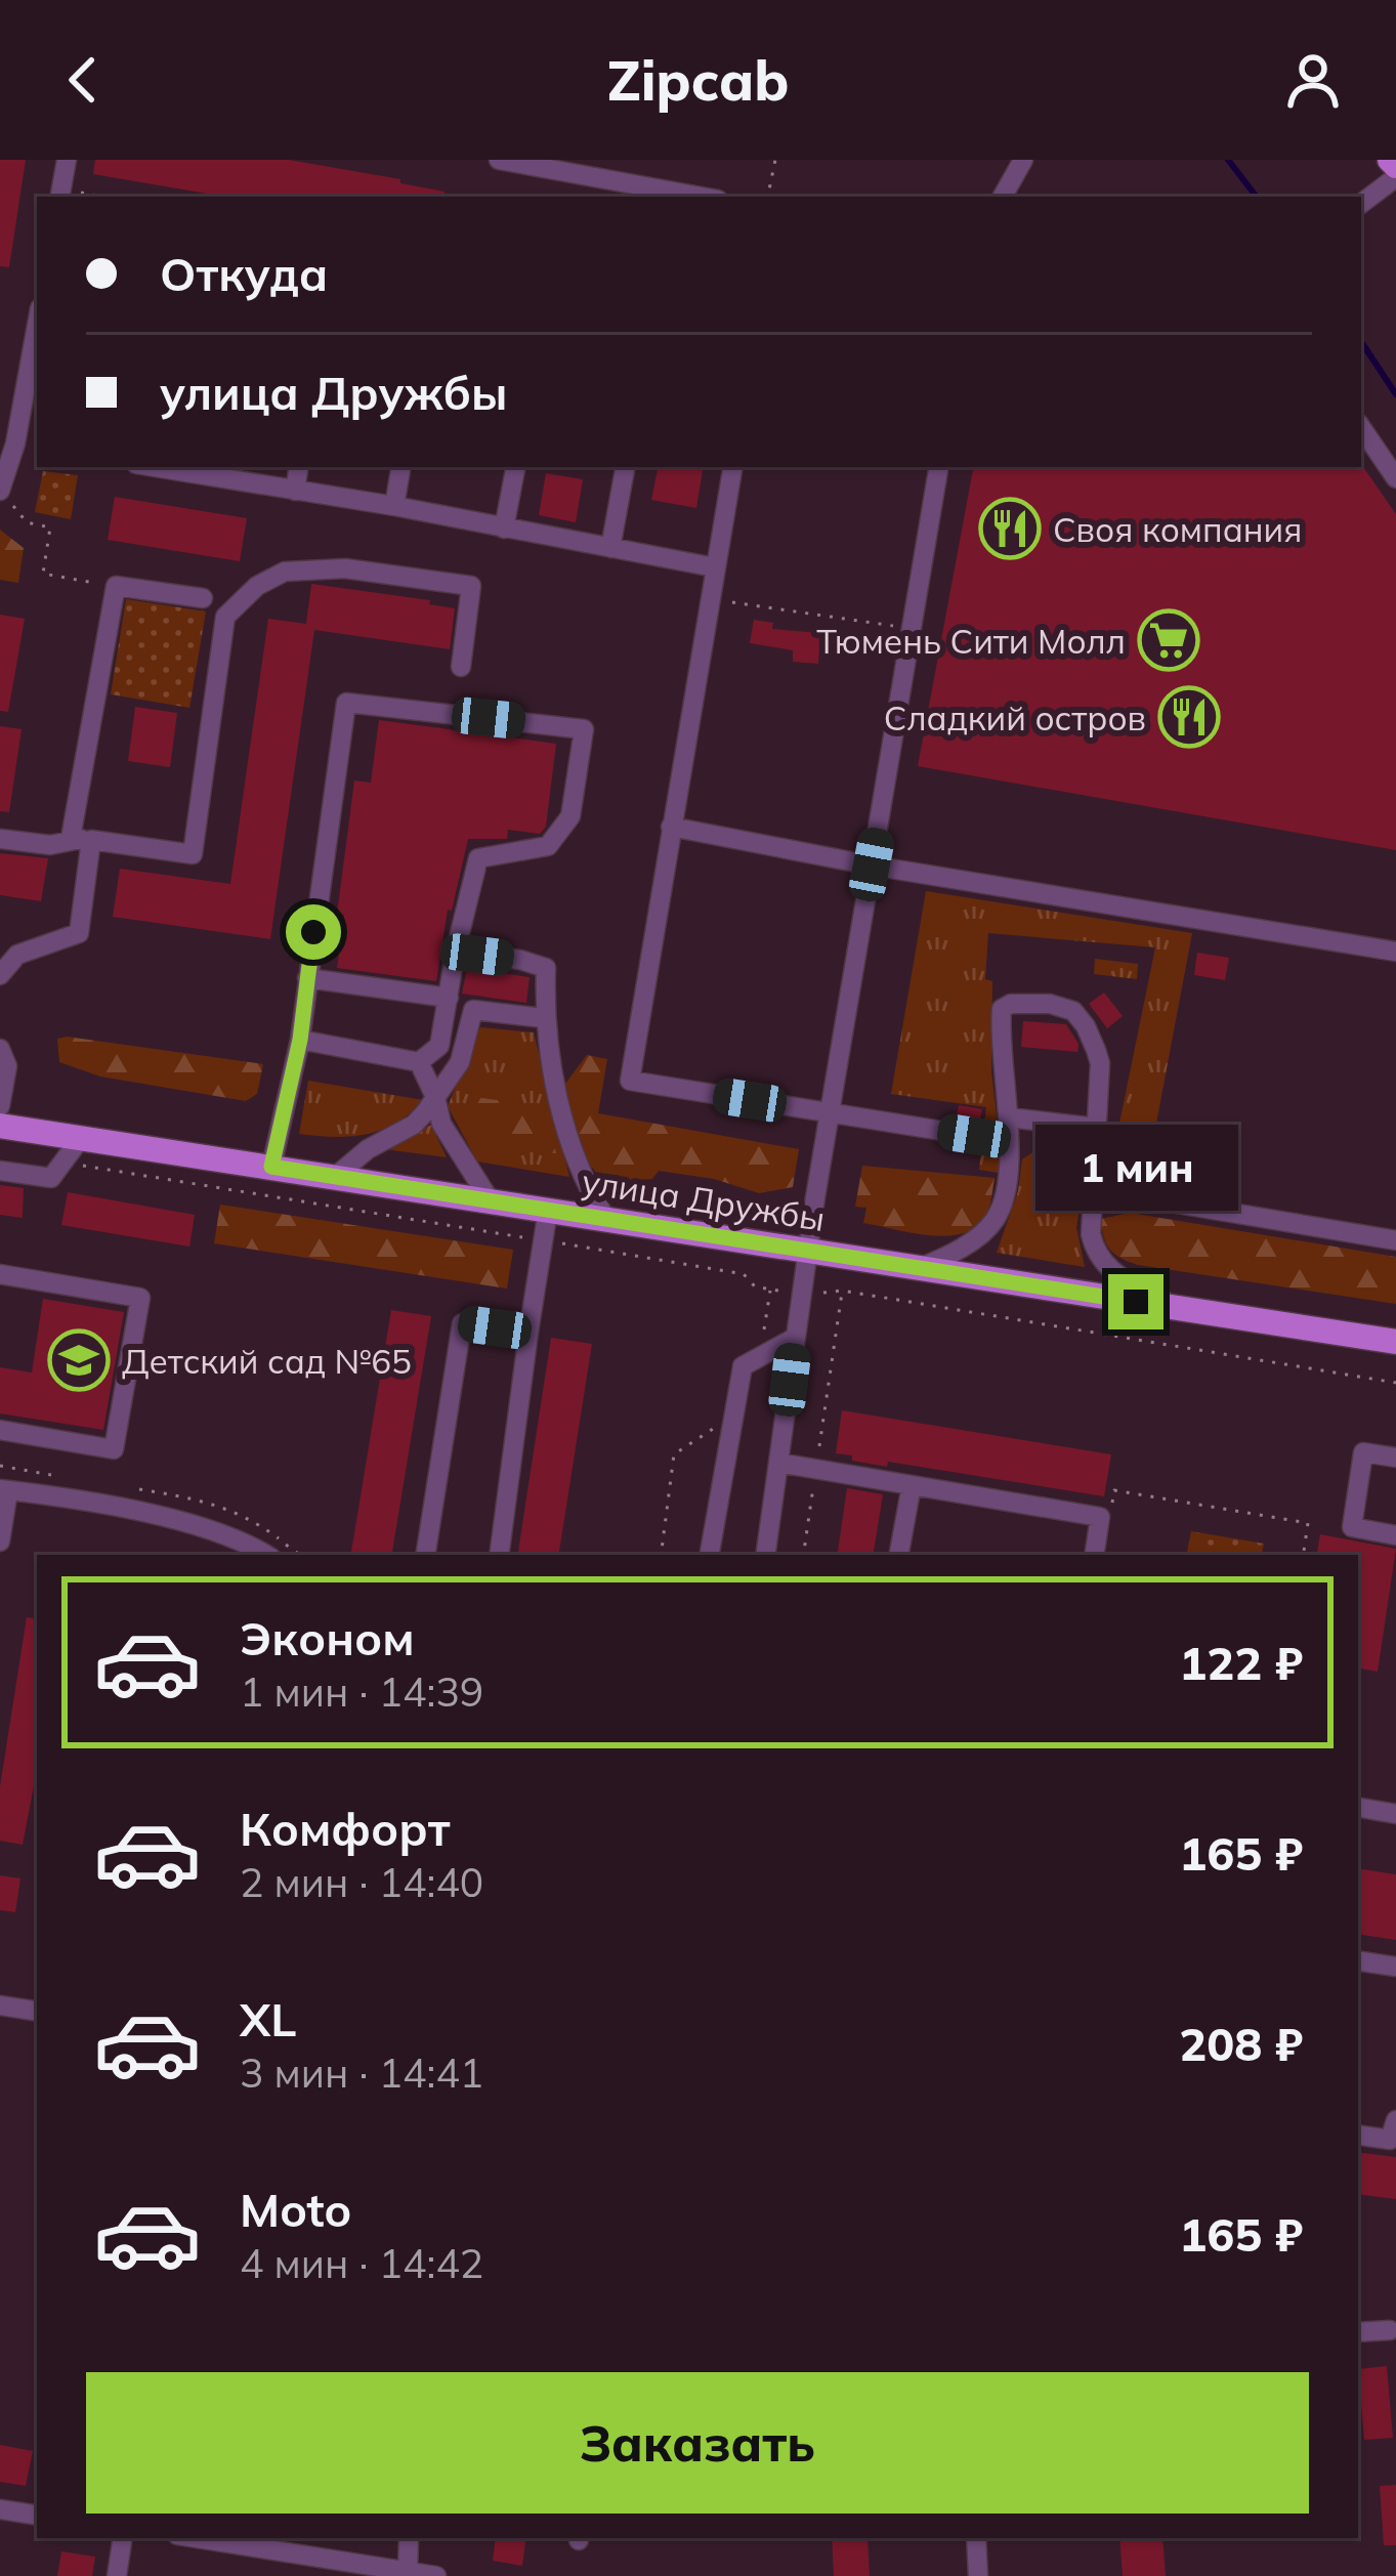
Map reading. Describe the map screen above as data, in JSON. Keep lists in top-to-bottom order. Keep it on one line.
{"streets":{"main road":["улица Дружбы"]},"places":{"restaurant":["Своя компания","Сладкий остров"],"supermarket":["Тюмень Сити Молл"],"school or university":["Детский сад №65"]},"page":{"header":"Zipcab","banner":["Откуда","улица Дружбы"],"bubble":"1 мин","list":[{"name":"Эконом","note":"1 мин · 14:39","value":"122 ₽"},{"name":"Комфорт","note":"2 мин · 14:40","value":"165 ₽"},{"name":"XL","note":"3 мин · 14:41","value":"208 ₽"},{"name":"Moto","note":"4 мин · 14:42","value":"165 ₽"}],"buttons":"Заказать"}}
